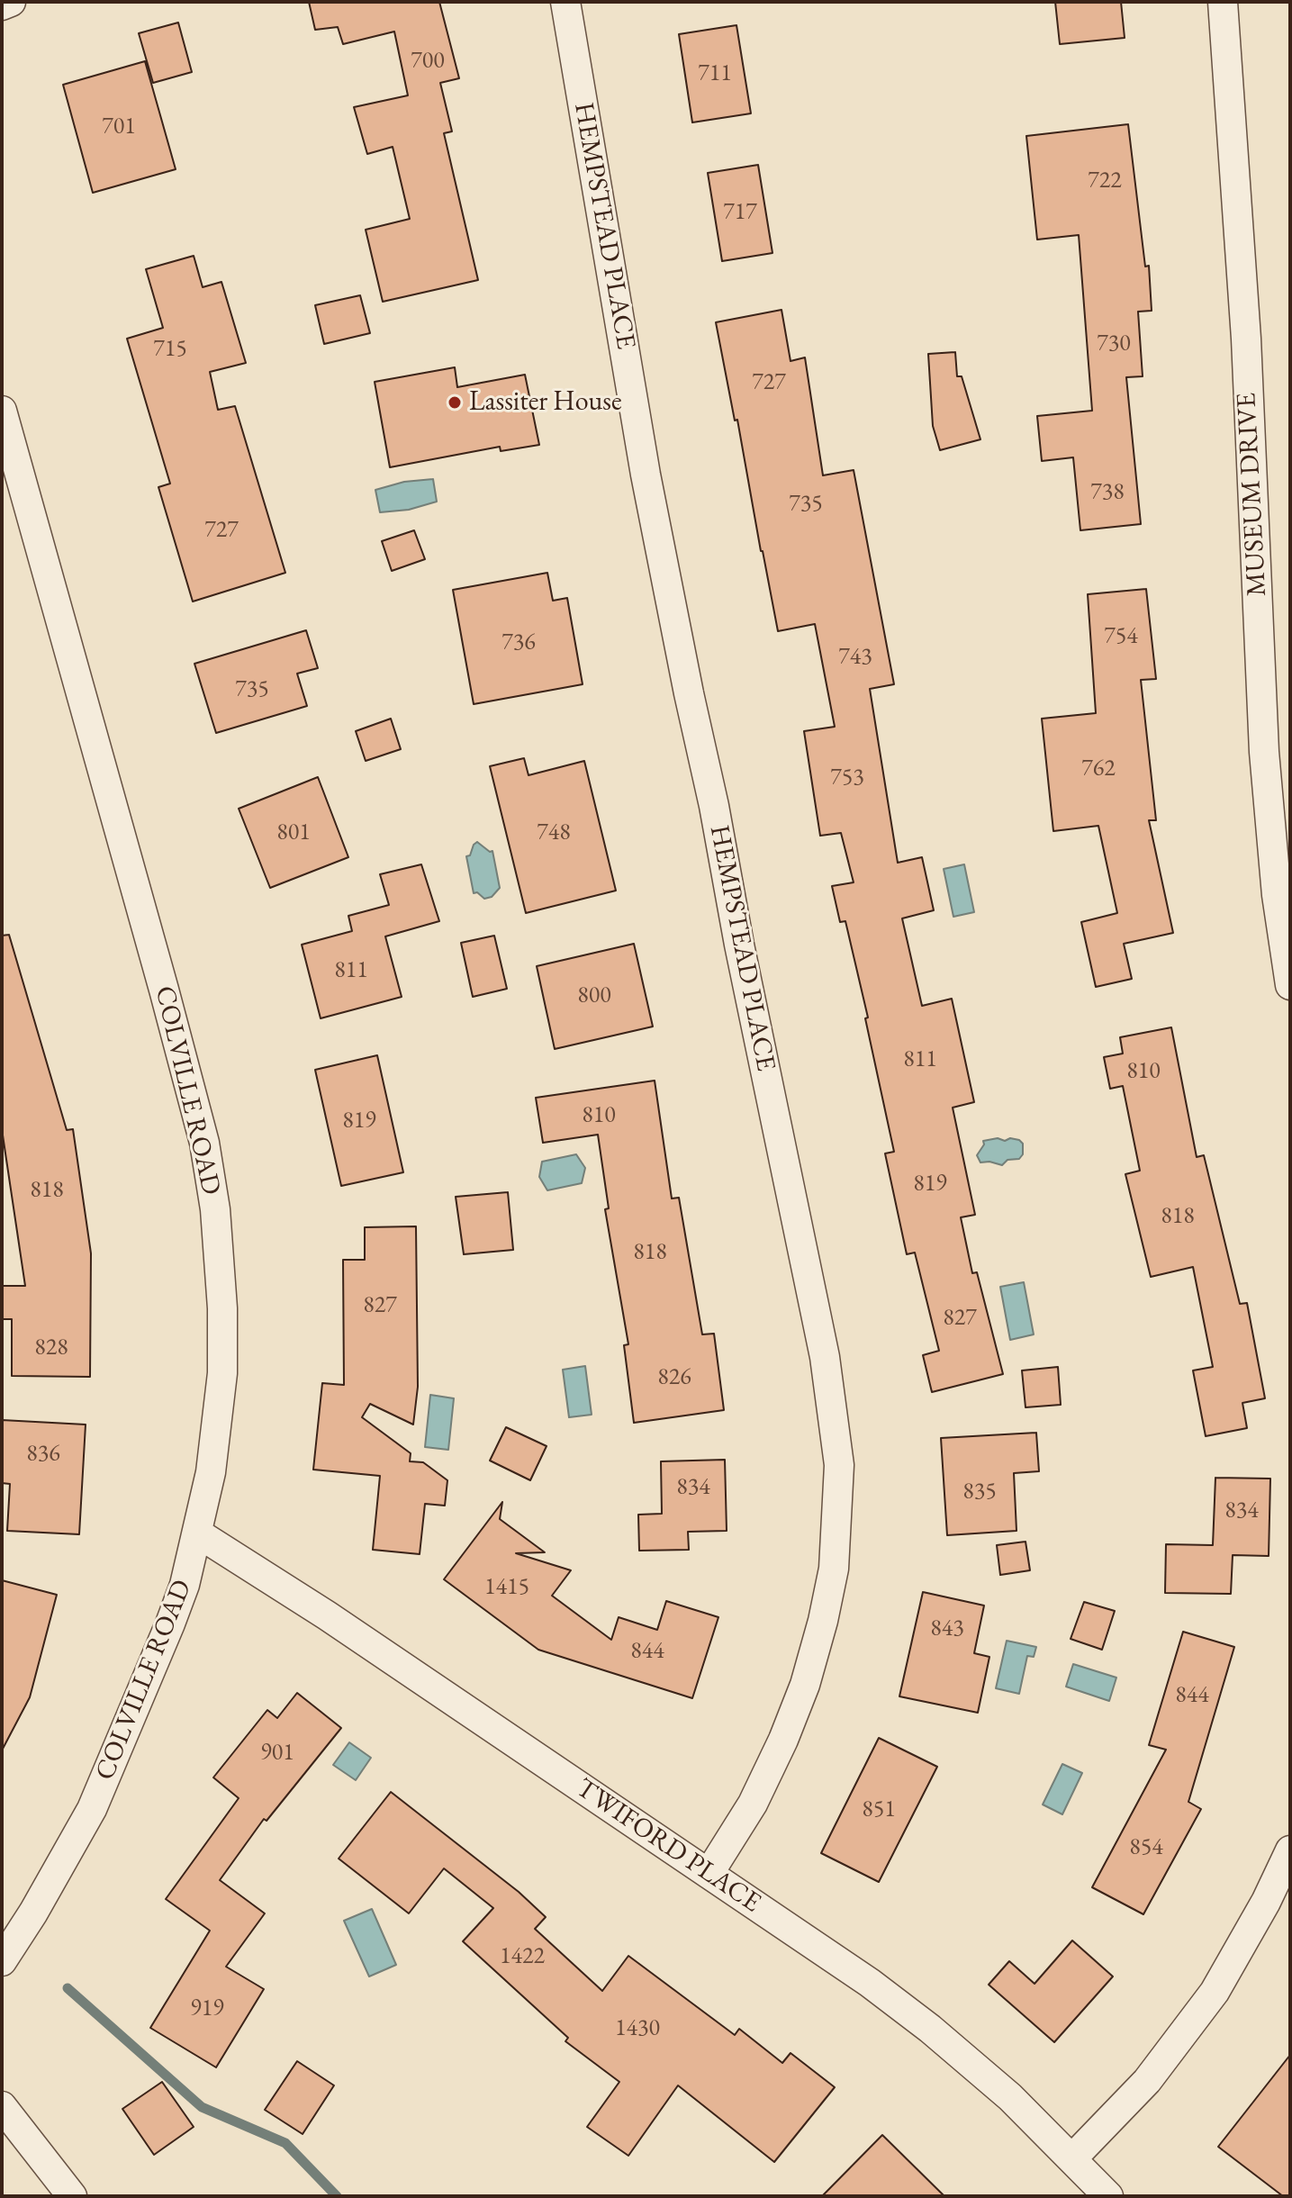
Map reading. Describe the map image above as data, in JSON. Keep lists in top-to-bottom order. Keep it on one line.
{"streets":{"street":["HEMPSTEAD PLACE","MUSEUM DRIVE","COLVILLE ROAD","TWIFORD PLACE"]},"crossings":[["HEMPSTEAD PLACE","TWIFORD PLACE"],["COLVILLE ROAD","TWIFORD PLACE"]],"places":["Lassiter House"],"house_numbers":["700","711","701","722","717","730","715","727","738","735","727","754","736","743","735","762","753","801","748","811","800","811","810","810","819","819","818","818","818","827","827","828","826","836","834","835","834","1415","843","844","844","901","851","854","1422","919","1430"]}
